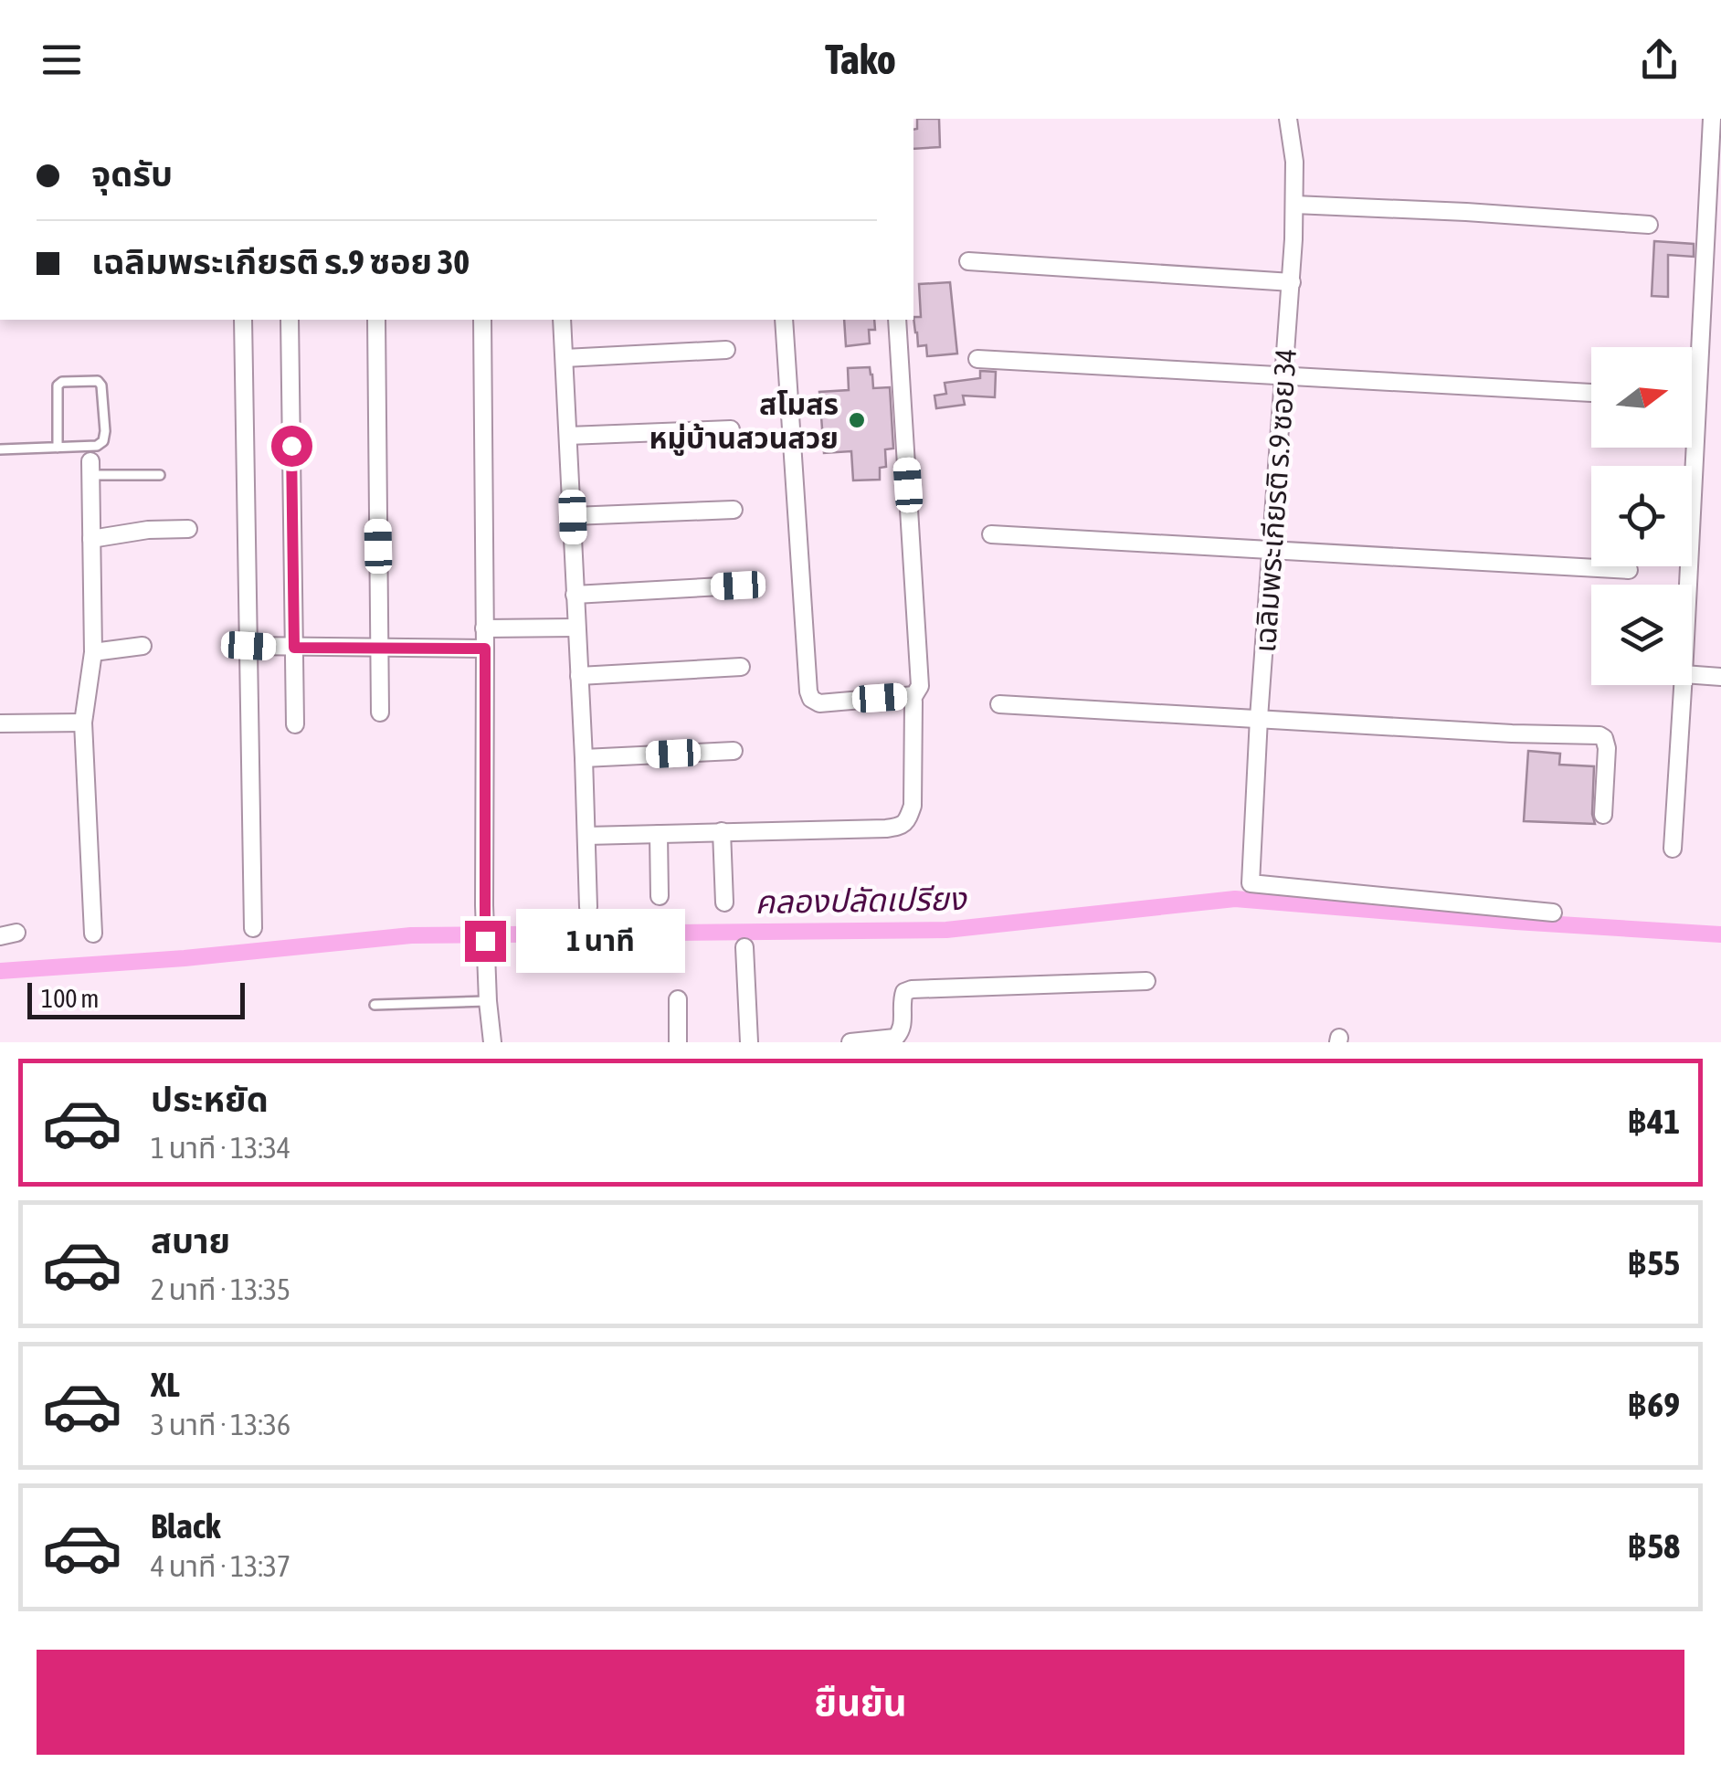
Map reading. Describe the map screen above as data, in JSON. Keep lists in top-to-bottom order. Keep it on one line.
{"streets":{"street":["เฉลิมพระเกียรติ ร.9 ซอย 34"]},"water":["คลองปลัดเปรียง"],"places":["สโมสร หมู่บ้านสวนสวย"],"scale_bar":"100 m","north":"right","page":{"header":"Tako","banner":["จุดรับ","เฉลิมพระเกียรติ ร.9 ซอย 30"],"bubble":"1 นาที","scale":"100 m","list":[{"name":"ประหยัด","note":"1 นาที · 13:34","value":"฿41"},{"name":"สบาย","note":"2 นาที · 13:35","value":"฿55"},{"name":"XL","note":"3 นาที · 13:36","value":"฿69"},{"name":"Black","note":"4 นาที · 13:37","value":"฿58"}],"buttons":"ยืนยัน"}}
